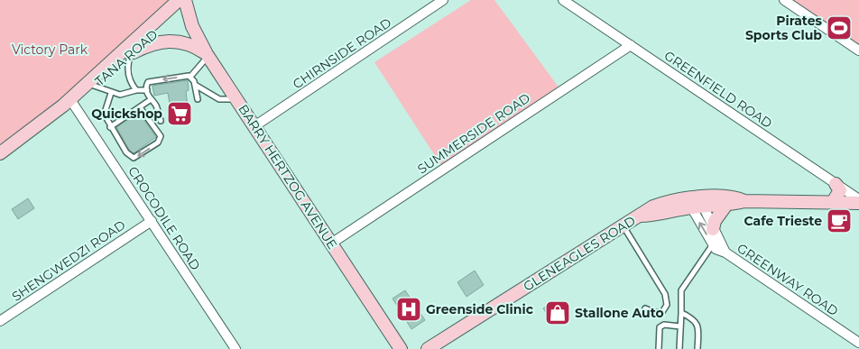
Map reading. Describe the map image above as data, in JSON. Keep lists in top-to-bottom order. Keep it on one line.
{"streets":{"main road":["TANA ROAD","BARRY HERTZOG AVENUE","GLENEAGLES ROAD"],"street":["CHIRNSIDE ROAD","GREENFIELD ROAD","SUMMERSIDE ROAD","CROCODILE ROAD","SHENGWEDZI ROAD","GREENWAY ROAD"]},"crossings":[["CHIRNSIDE ROAD","BARRY HERTZOG AVENUE"],["TANA ROAD","BARRY HERTZOG AVENUE"],["TANA ROAD","CROCODILE ROAD"],["GREENFIELD ROAD","SUMMERSIDE ROAD"],["SUMMERSIDE ROAD","BARRY HERTZOG AVENUE"],["CROCODILE ROAD","SHENGWEDZI ROAD"],["GLENEAGLES ROAD","GREENWAY ROAD"]],"parks":["Victory Park"],"places":{"sports":["Pirates Sports Club"],"supermarket":["Quickshop"],"cafe":["Cafe Trieste"],"hospital":["Greenside Clinic"],"shop":["Stallone Auto"]}}
